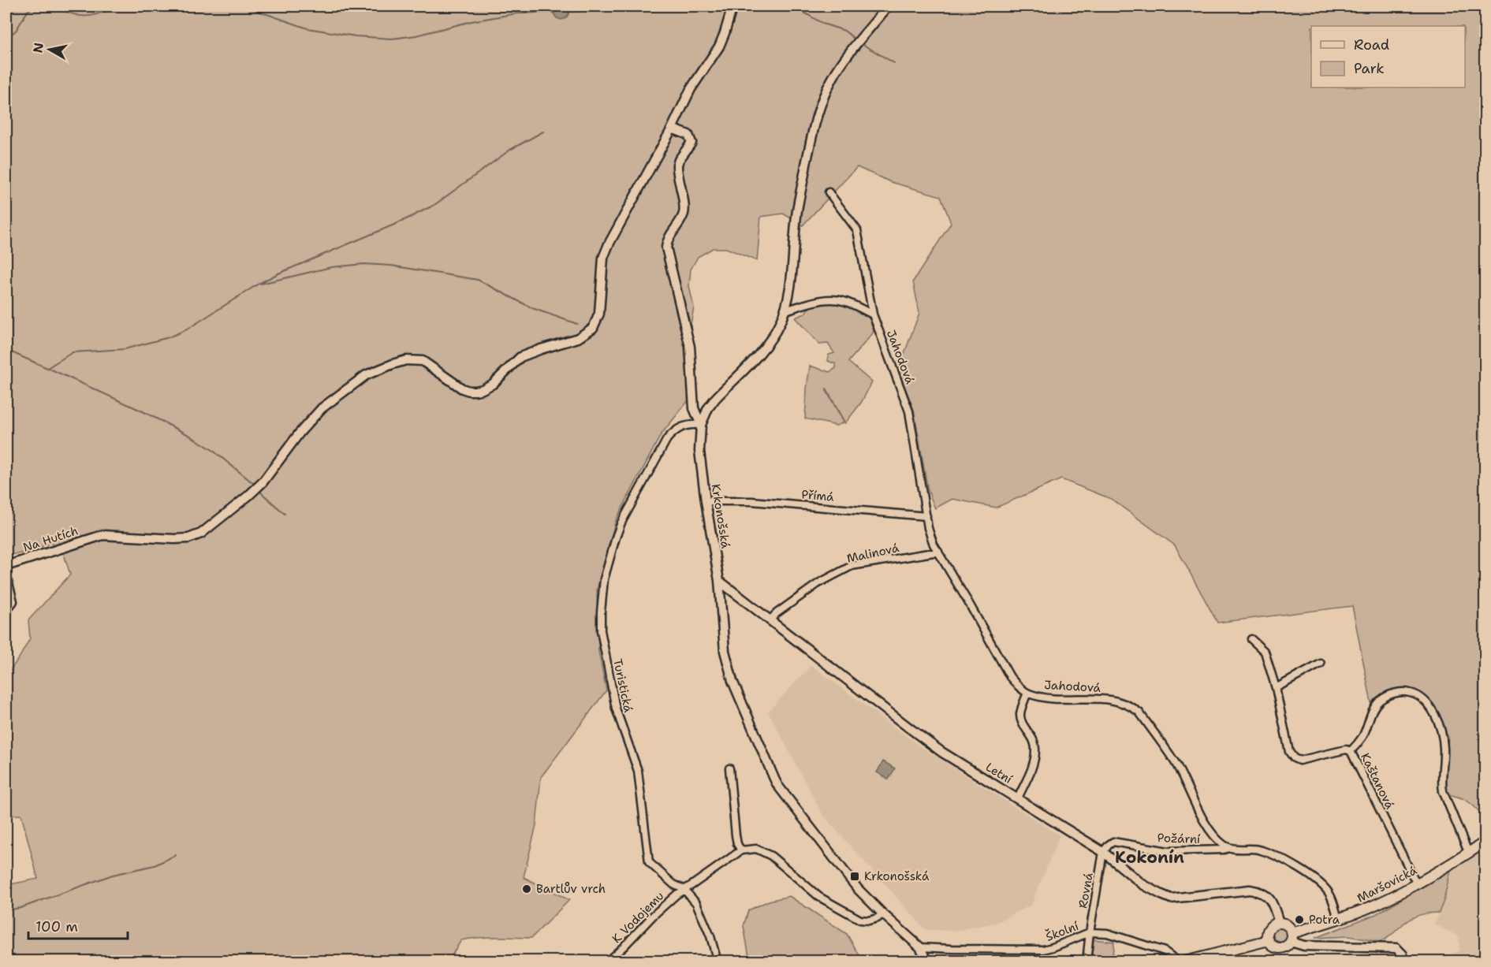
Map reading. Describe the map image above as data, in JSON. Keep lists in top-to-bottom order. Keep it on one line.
{"streets":{"main road":["Maršovická"],"street":["Jahodová","Přímá","Krkonošská","Na Hutích","Malinová","Turistická","Letní","Kaštanová","Požární","Rovná","K Vodojemu","Školní"]},"crossings":[["Jahodová","Přímá"],["Jahodová","Malinová"],["Jahodová","Požární"],["Přímá","Krkonošská"],["Krkonošská","Turistická"],["Krkonošská","Letní"],["Krkonošská","Školní"],["Malinová","Letní"],["Turistická","K Vodojemu"],["Letní","Požární"],["Letní","Maršovická"],["Letní","Rovná"],["Kaštanová","Maršovická"],["Požární","Rovná"],["Rovná","Školní"]],"districts":["Kokonín"],"places":{"transit":["Krkonošská"],"other":["Bartlův vrch","Potra"]},"legend":["Road","Park"],"scale_bar":"100 m","north":"left"}
